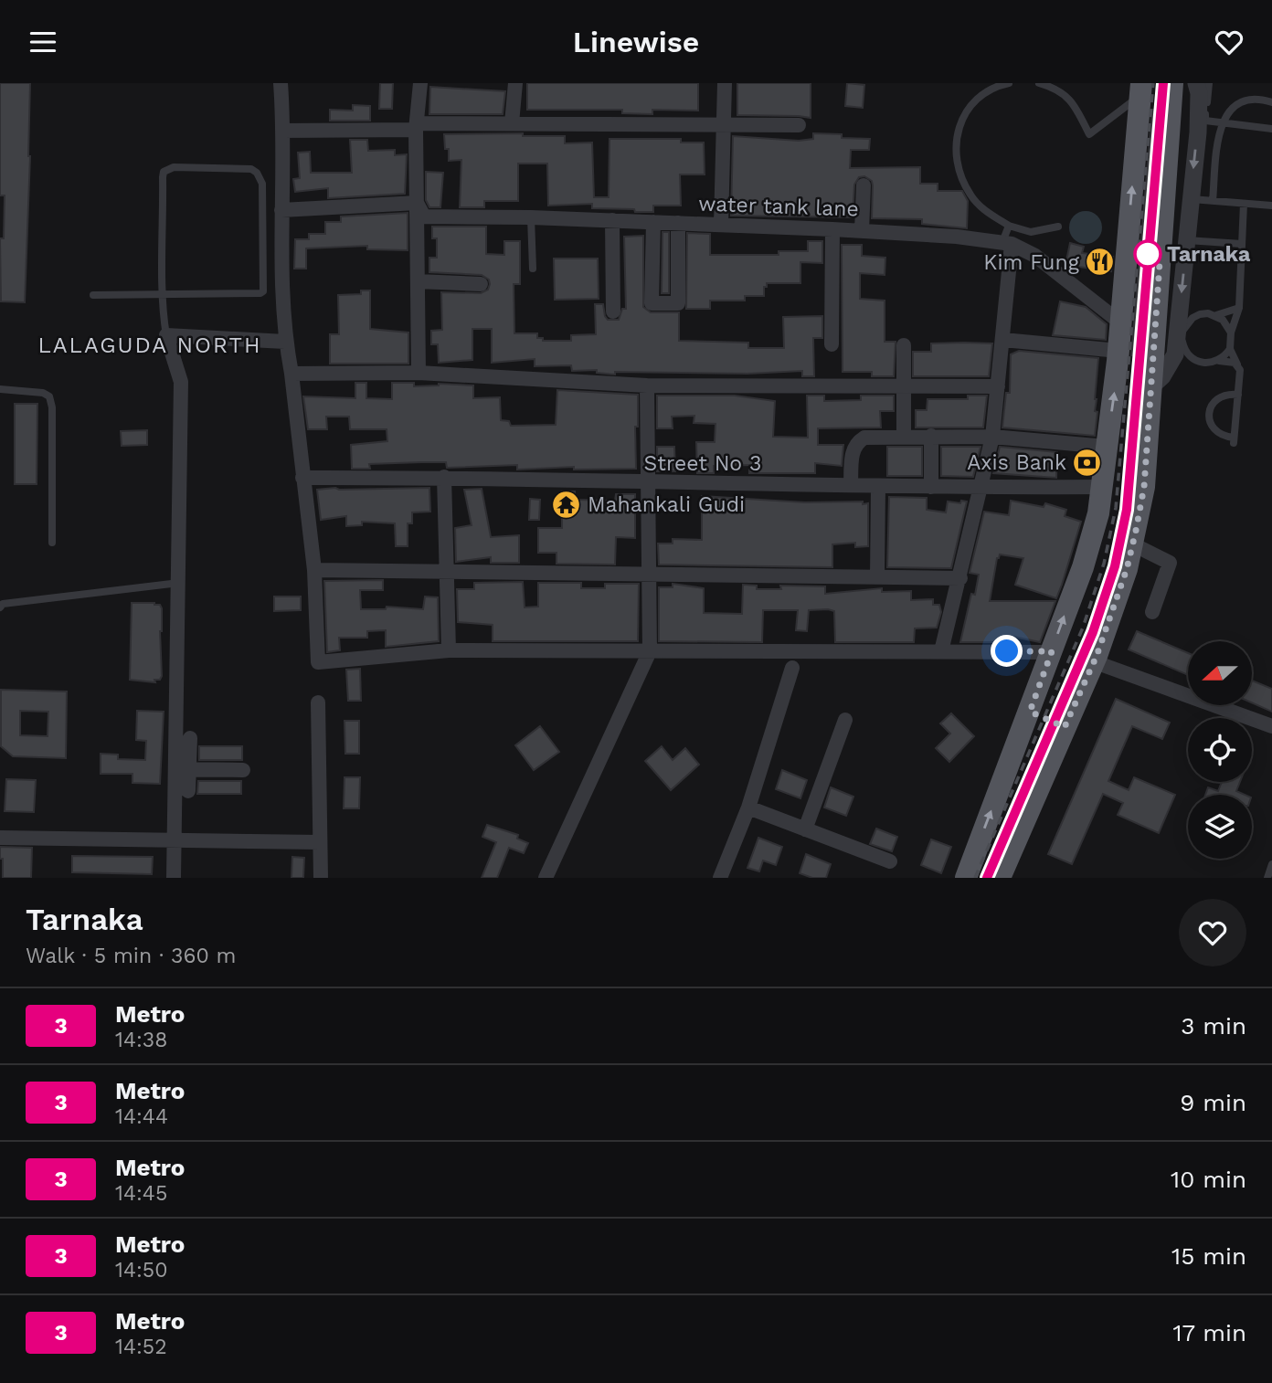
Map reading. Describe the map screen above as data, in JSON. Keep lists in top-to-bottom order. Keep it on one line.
{"streets":{"street":["water tank lane","Street No 3"]},"districts":["LALAGUDA NORTH"],"places":{"other":["Tarnaka"],"restaurant":["Kim Fung"],"bank":["Axis Bank"],"temple":["Mahankali Gudi"]},"lines":["metro line 3"],"north":"left","page":{"header":"Linewise","heading":["Tarnaka","Walk · 5 min · 360 m"],"list":[{"mark":"3","name":"Metro","note":"14:38","value":"3 min"},{"mark":"3","name":"Metro","note":"14:44","value":"9 min"},{"mark":"3","name":"Metro","note":"14:45","value":"10 min"},{"mark":"3","name":"Metro","note":"14:50","value":"15 min"},{"mark":"3","name":"Metro","note":"14:52","value":"17 min"}]}}
